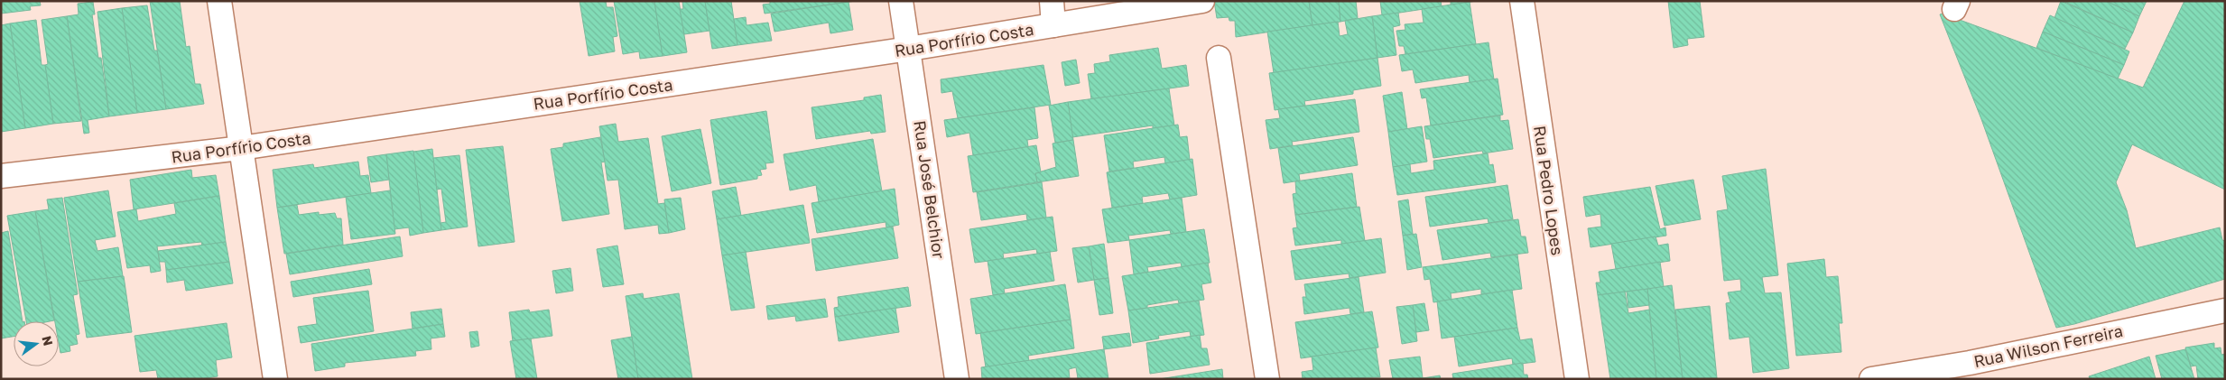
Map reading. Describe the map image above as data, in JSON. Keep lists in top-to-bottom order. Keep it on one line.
{"streets":{"street":["Rua Porfírio Costa","Rua José Belchior","Rua Pedro Lopes","Rua Wilson Ferreira"]},"crossings":[["Rua Porfírio Costa","Rua José Belchior"]],"north":"right"}
